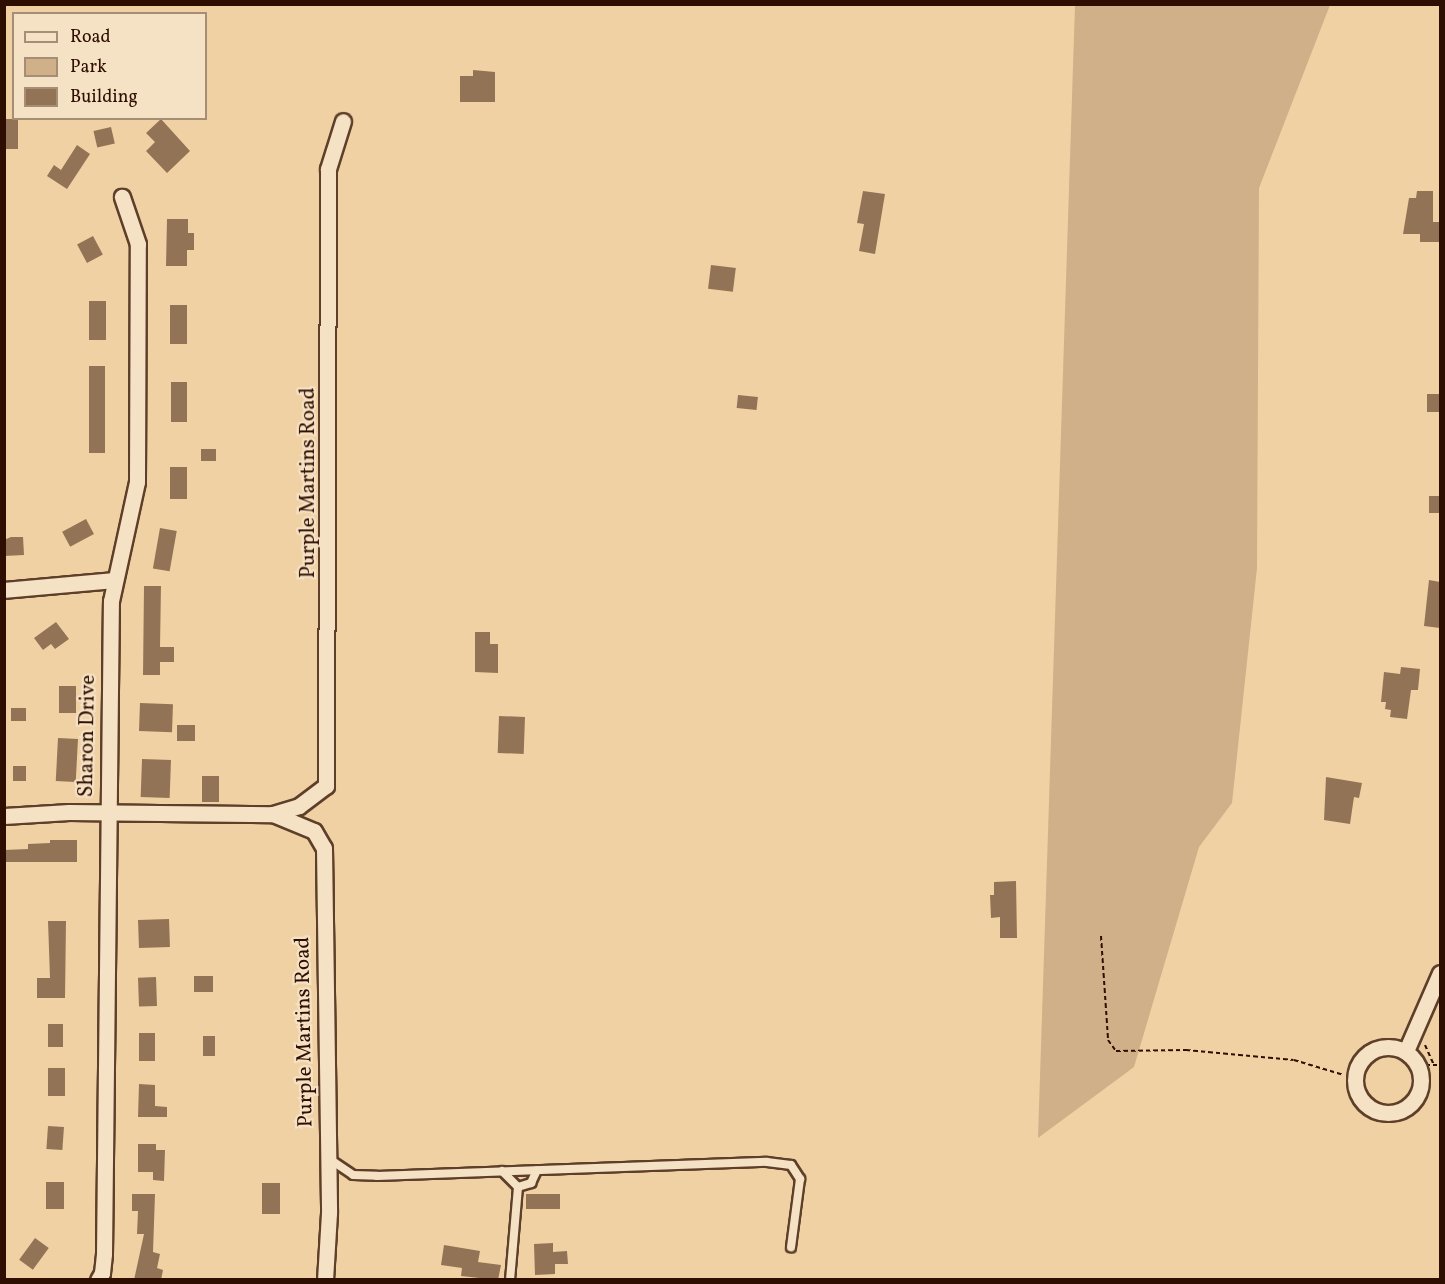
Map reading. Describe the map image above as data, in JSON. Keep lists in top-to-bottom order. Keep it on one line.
{"streets":{"street":["Purple Martins Road","Sharon Drive"]},"crossings":[["Purple Martins Road","Sharon Drive"]],"legend":["Road","Park","Building"]}
